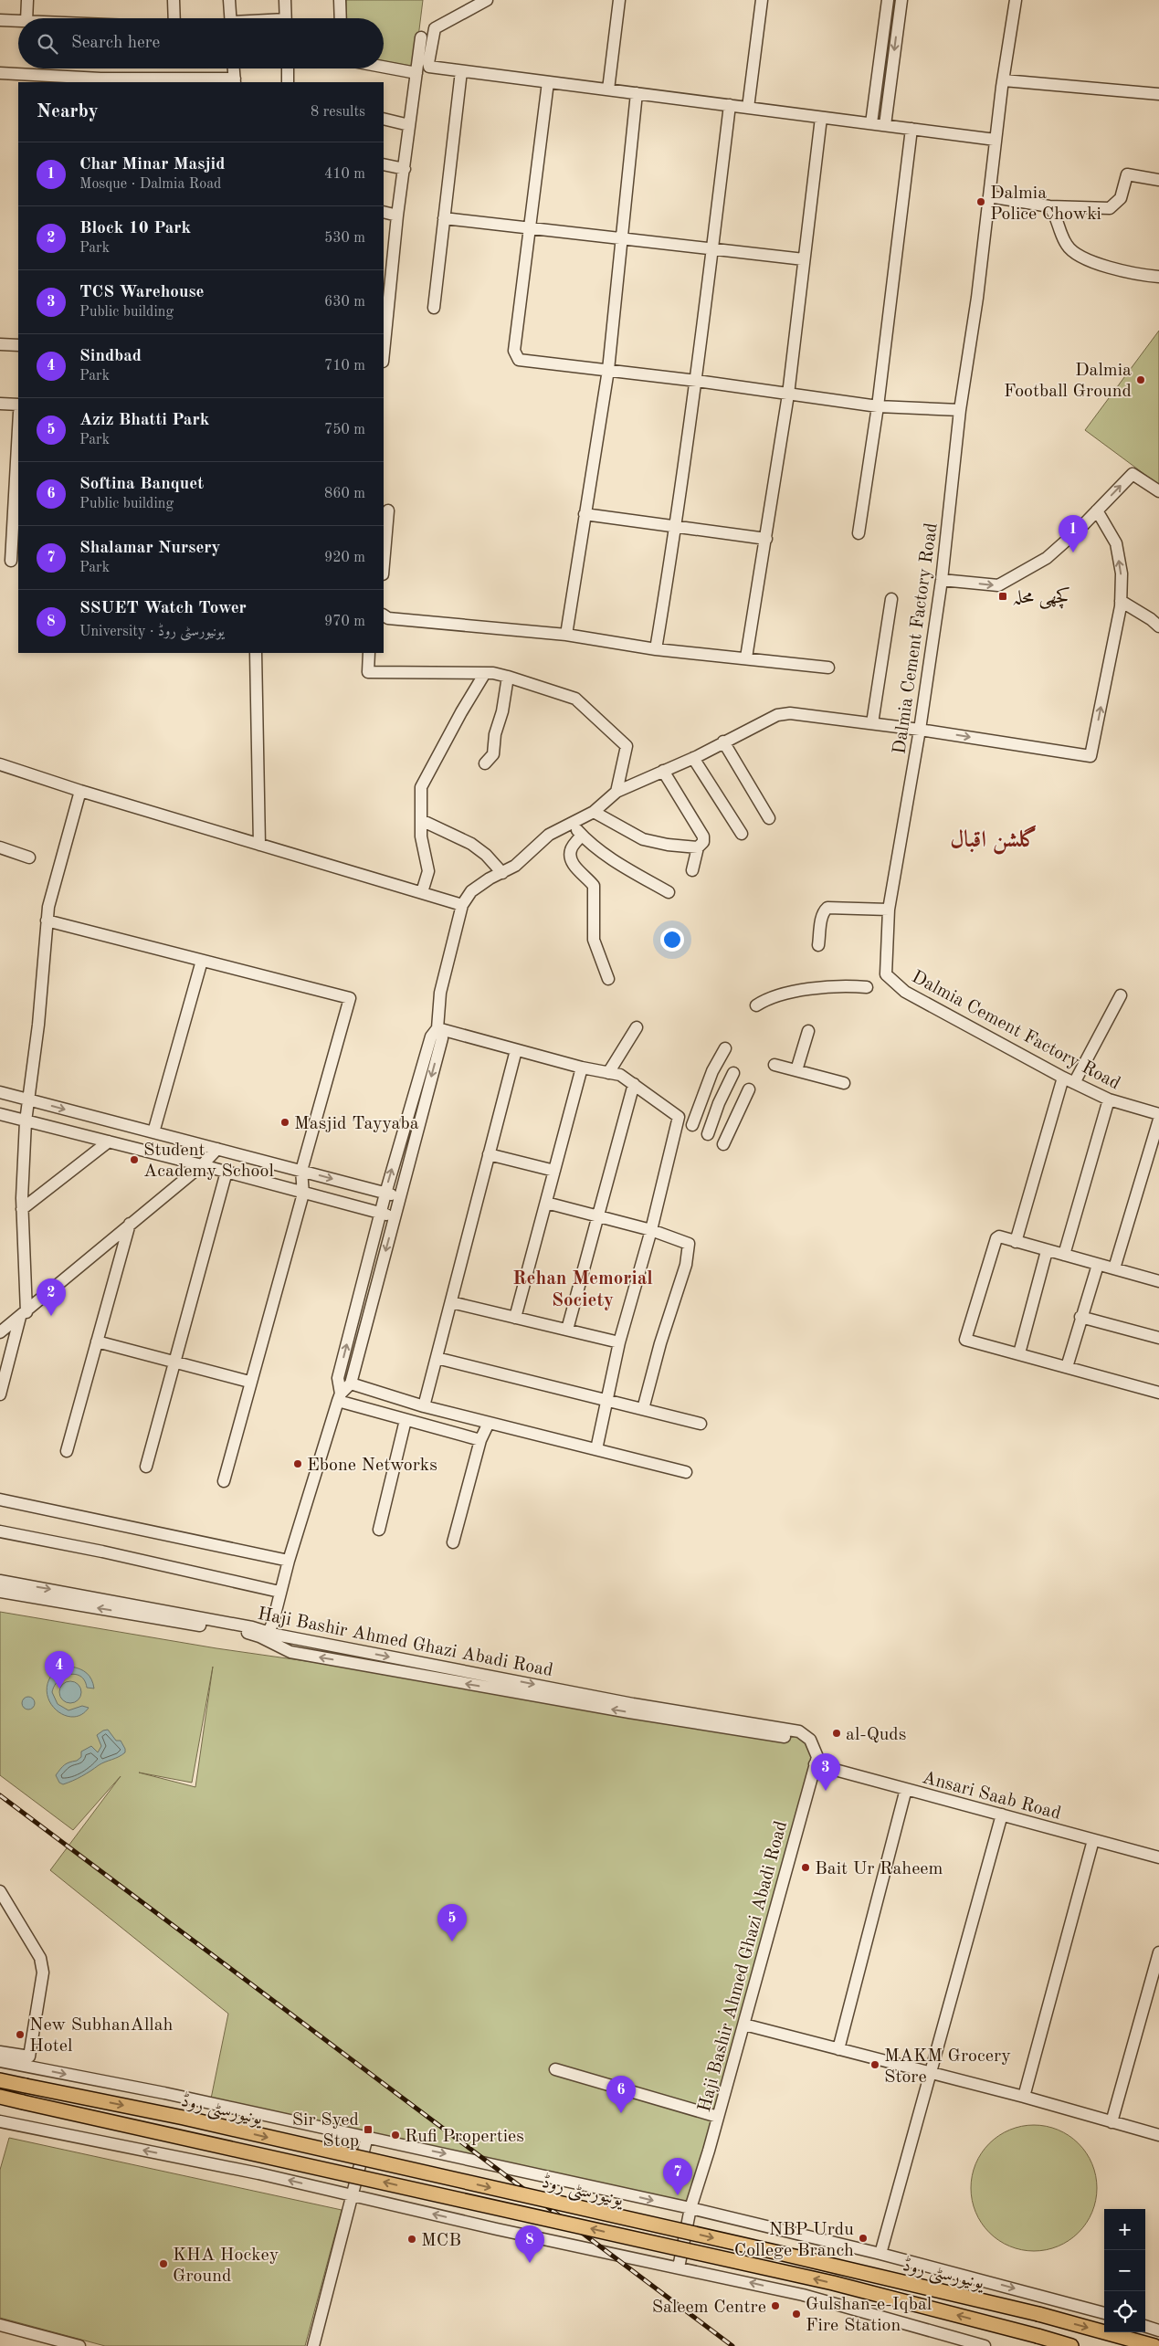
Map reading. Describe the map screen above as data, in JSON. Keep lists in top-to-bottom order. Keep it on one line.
{"streets":{"main road":["یونیورسٹی روڈ"],"street":["Dalmia Cement Factory Road","Haji Bashir Ahmed Ghazi Abadi Road","Ansari Saab Road"]},"crossings":[["Haji Bashir Ahmed Ghazi Abadi Road","Ansari Saab Road"]],"districts":["گلشن اقبال","Rehan Memorial Society"],"places":{"other":["Dalmia Police Chowki","Dalmia Football Ground","Masjid Tayyaba","Student Academy School","Ebone Networks","al-Quds","Bait Ur Raheem","New SubhanAllah Hotel","MAKM Grocery Store","Rufi Properties","NBP Urdu College Branch","MCB","KHA Hockey Ground","Saleem Centre","Gulshan-e-Iqbal Fire Station"],"transit":["کچھی محلہ","Sir Syed Stop"]},"page":{"search":"Search here","heading":["Nearby","8 results"],"list":[{"mark":"1","name":"Char Minar Masjid","note":"Mosque · Dalmia Road","value":"410 m"},{"mark":"2","name":"Block 10 Park","note":"Park","value":"530 m"},{"mark":"3","name":"TCS Warehouse","note":"Public building","value":"630 m"},{"mark":"4","name":"Sindbad","note":"Park","value":"710 m"},{"mark":"5","name":"Aziz Bhatti Park","note":"Park","value":"750 m"},{"mark":"6","name":"Softina Banquet","note":"Public building","value":"860 m"},{"mark":"7","name":"Shalamar Nursery","note":"Park","value":"920 m"},{"mark":"8","name":"SSUET Watch Tower","note":"University · یونیورسٹی روڈ","value":"970 m"}],"pins":["1","2","4","3","5","6","7","8"],"map_buttons":["+","−"]}}
